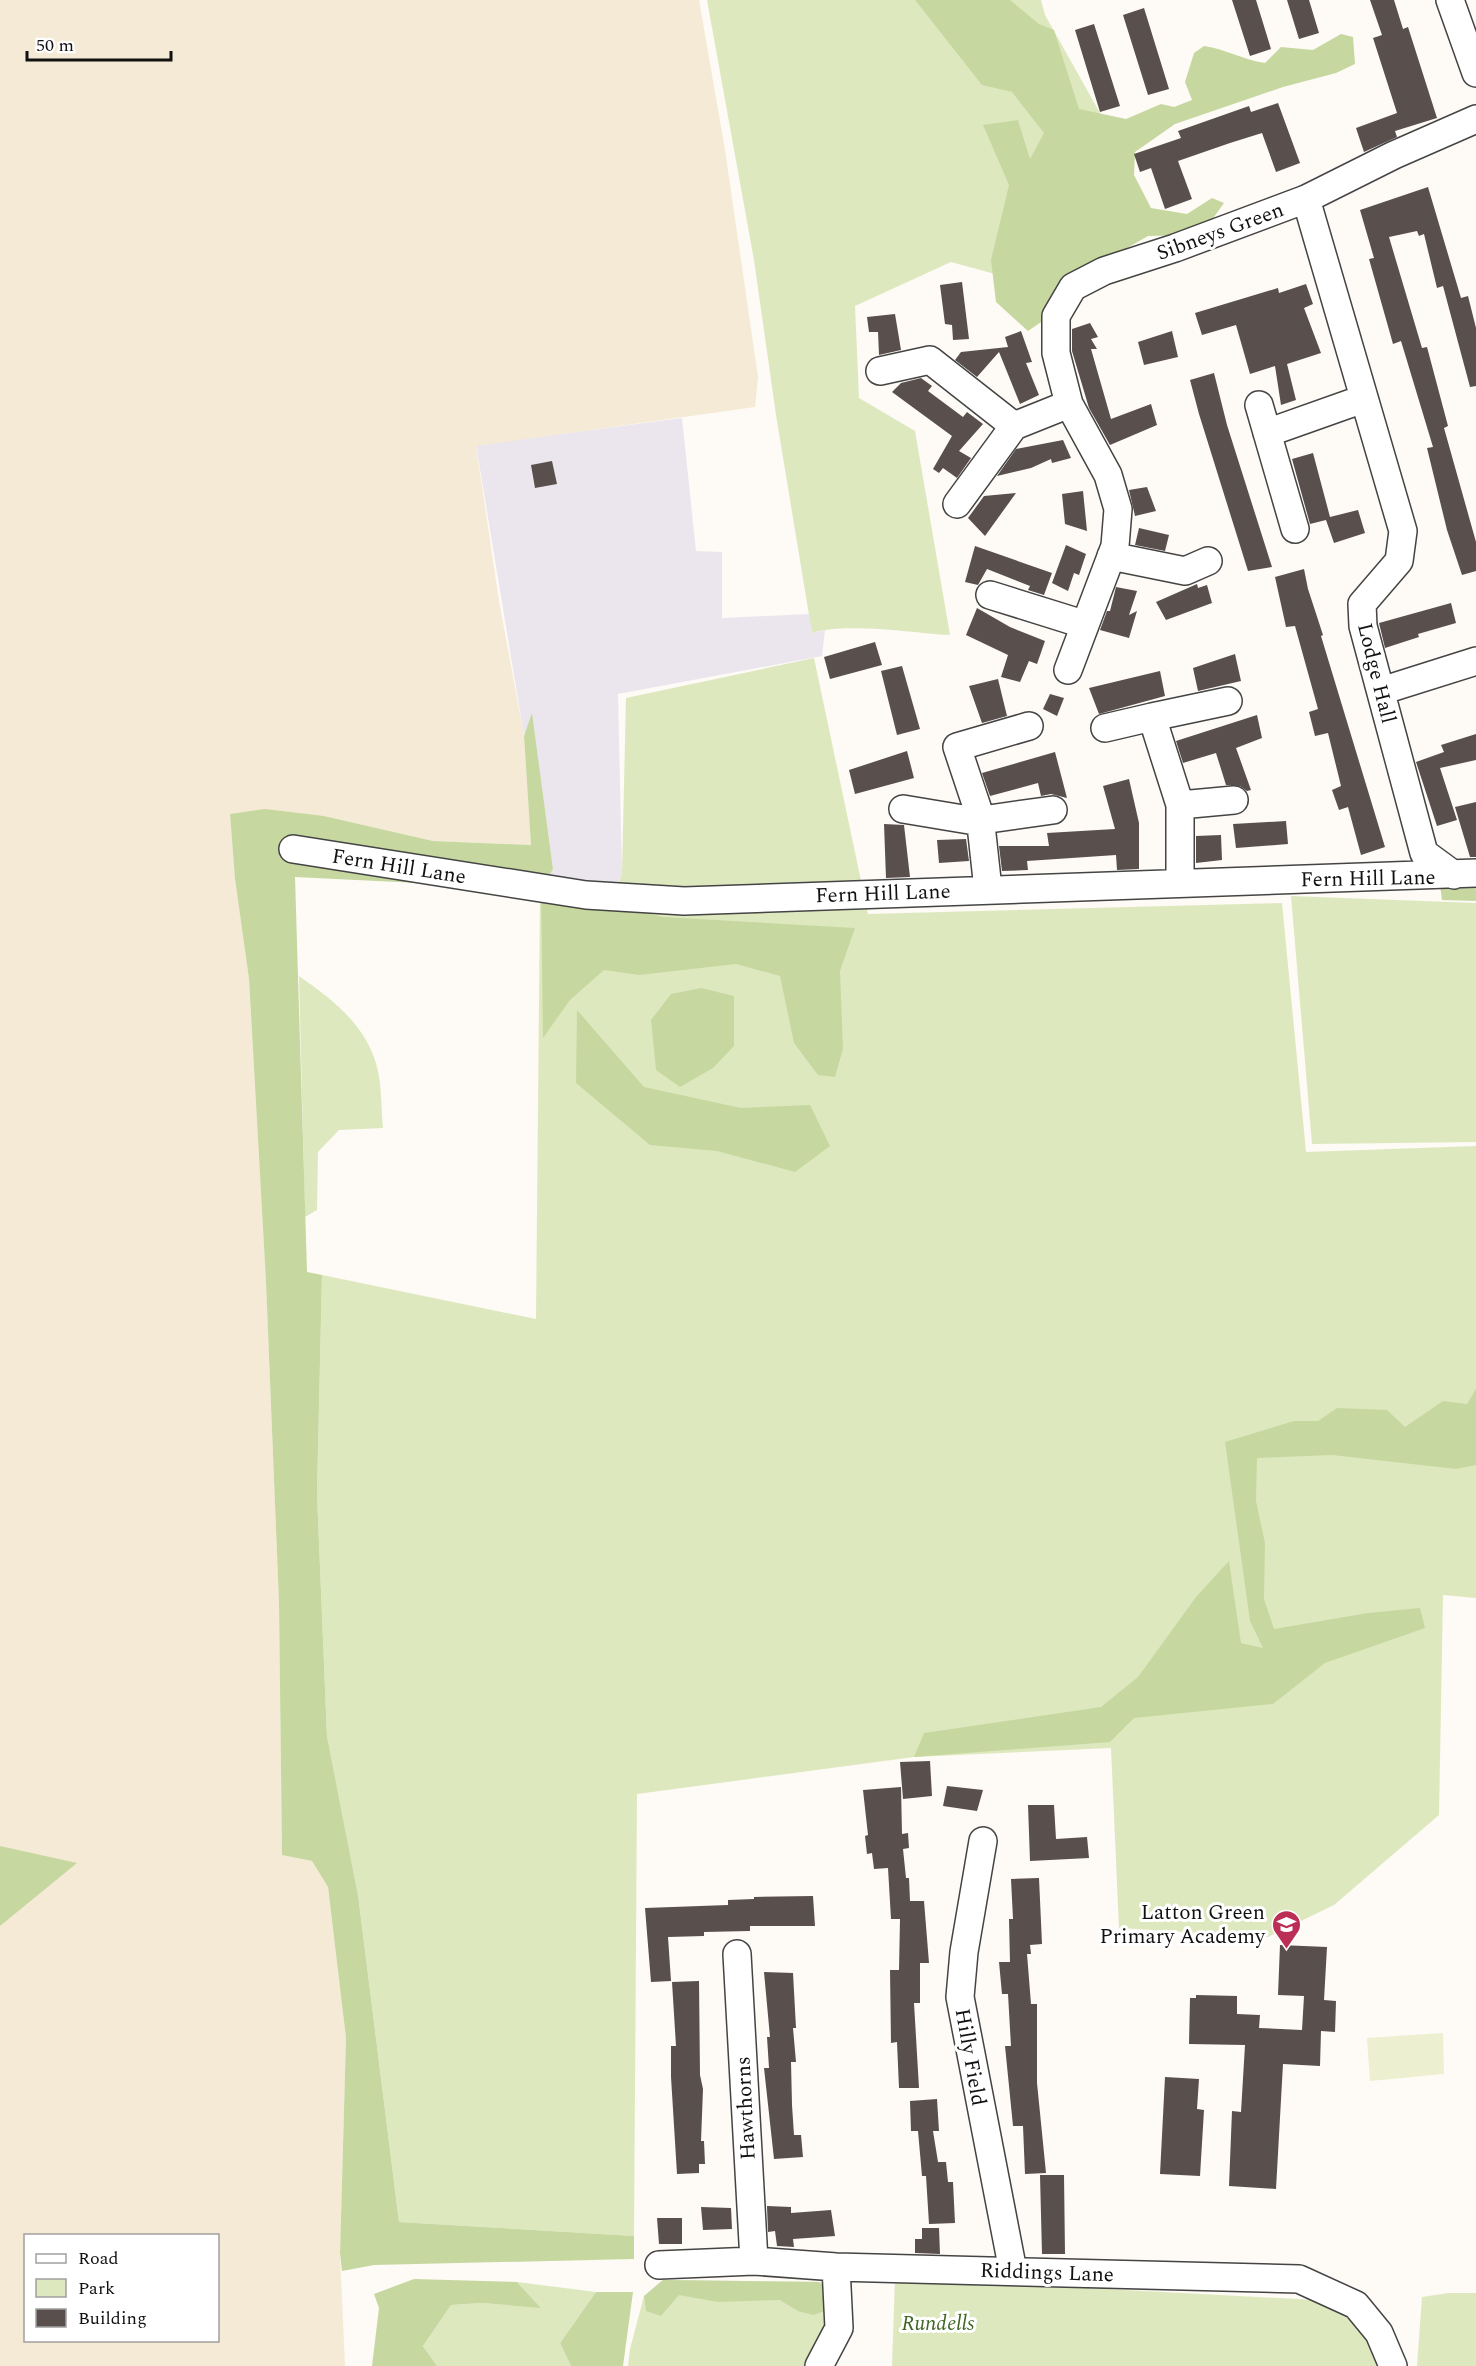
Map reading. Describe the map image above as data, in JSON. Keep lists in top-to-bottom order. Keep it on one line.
{"streets":{"street":["Sibneys Green","Lodge Hall","Fern Hill Lane","Hilly Field","Hawthorns","Riddings Lane"]},"crossings":[["Sibneys Green","Lodge Hall"],["Lodge Hall","Fern Hill Lane"],["Hilly Field","Riddings Lane"],["Hawthorns","Riddings Lane"]],"parks":["Rundells"],"places":{"school or university":["Latton Green Primary Academy"]},"legend":["Road","Park","Building"],"scale_bar":"50 m"}
